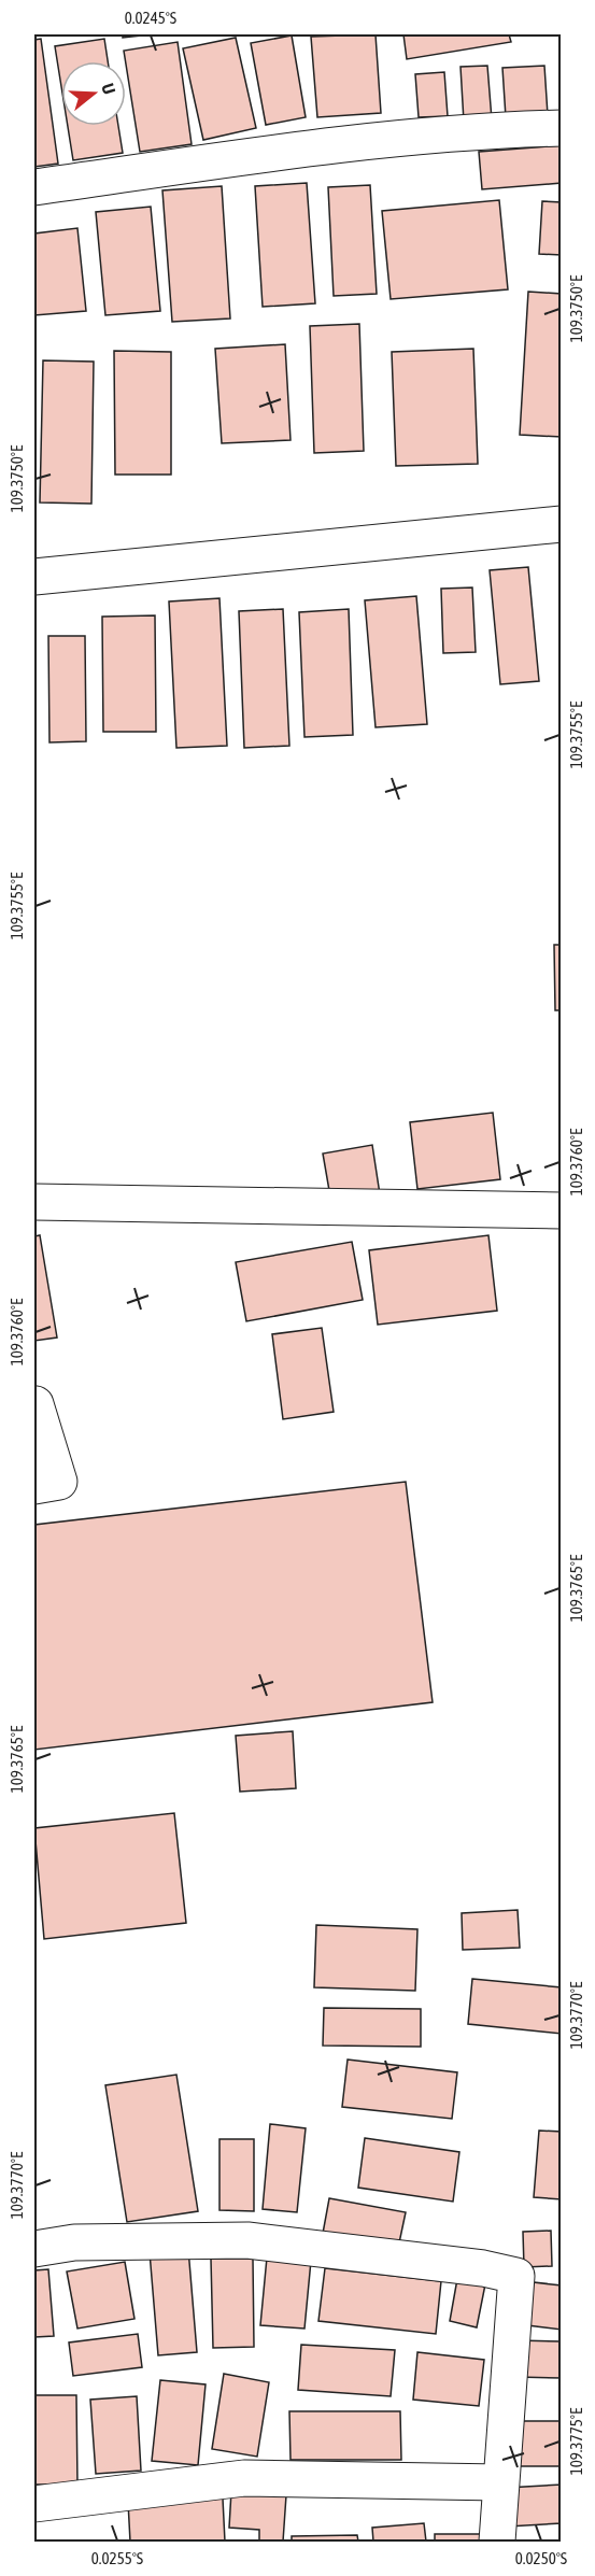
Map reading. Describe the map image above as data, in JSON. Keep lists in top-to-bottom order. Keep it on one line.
{"north":"right","coordinates":["0.0245°S","109.3750°E","109.3755°E","109.3760°E","109.3765°E","109.3770°E","109.3775°E","0.0255°S","0.0250°S"]}
